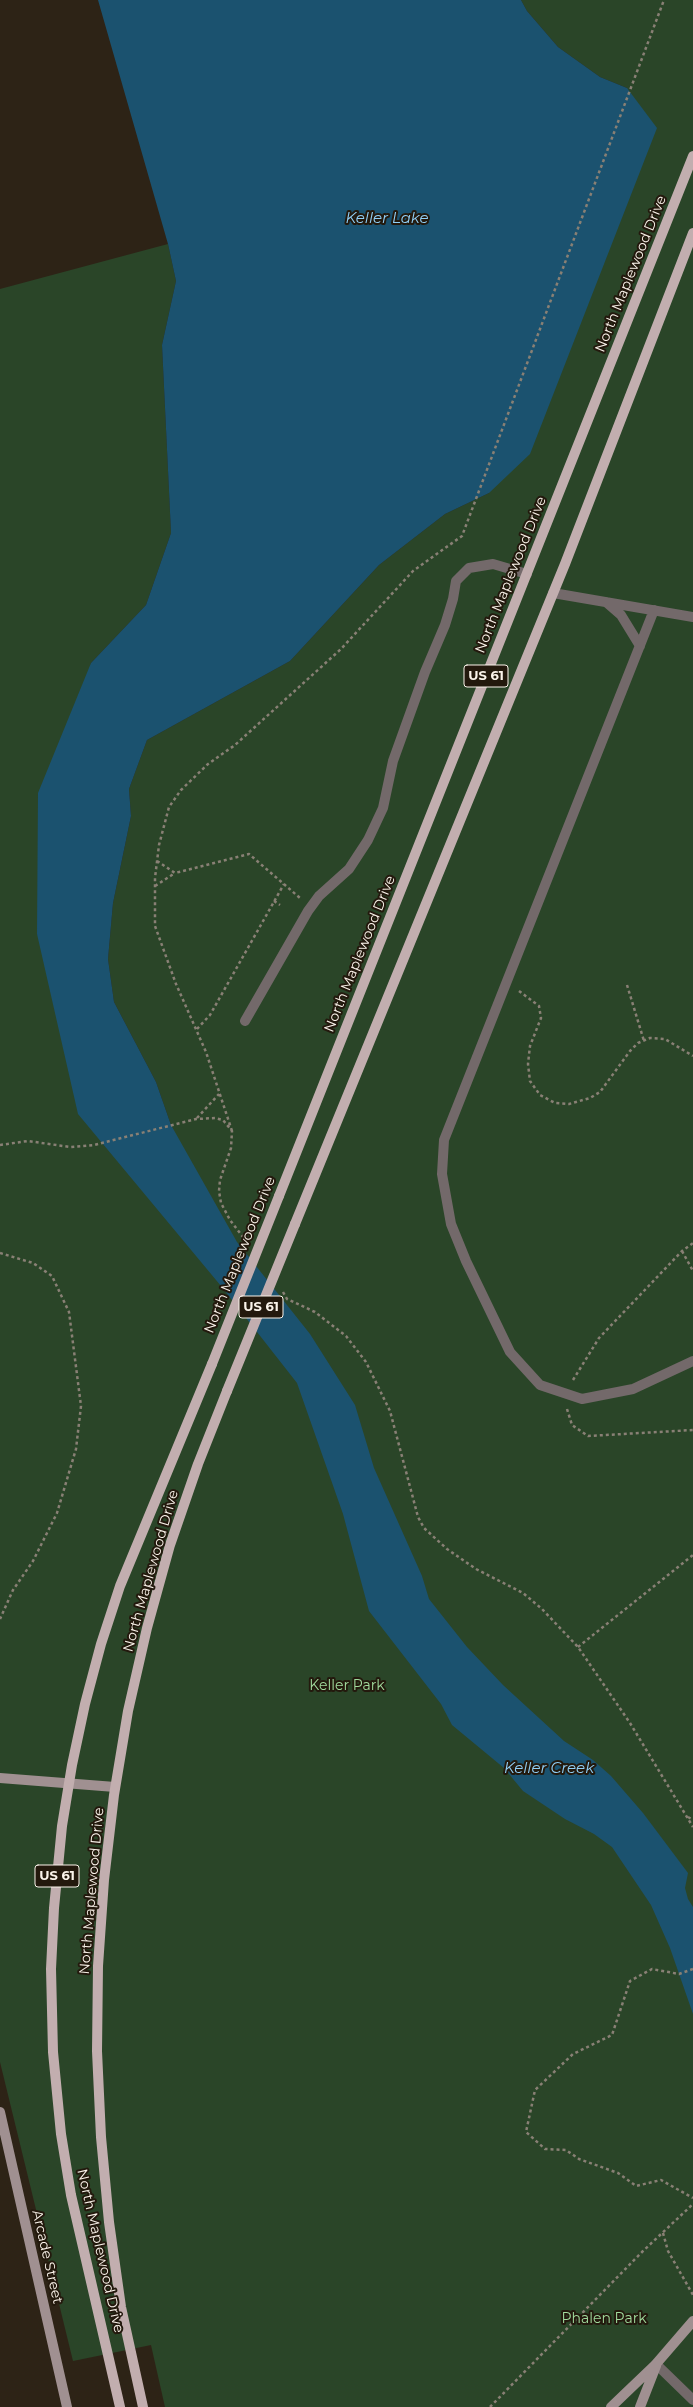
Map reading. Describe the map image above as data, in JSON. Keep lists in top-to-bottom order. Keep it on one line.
{"streets":{"main road":["North Maplewood Drive","US 61"],"street":["Arcade Street"]},"water":["Keller Lake","Keller Creek"],"parks":["Keller Park","Phalen Park"]}
